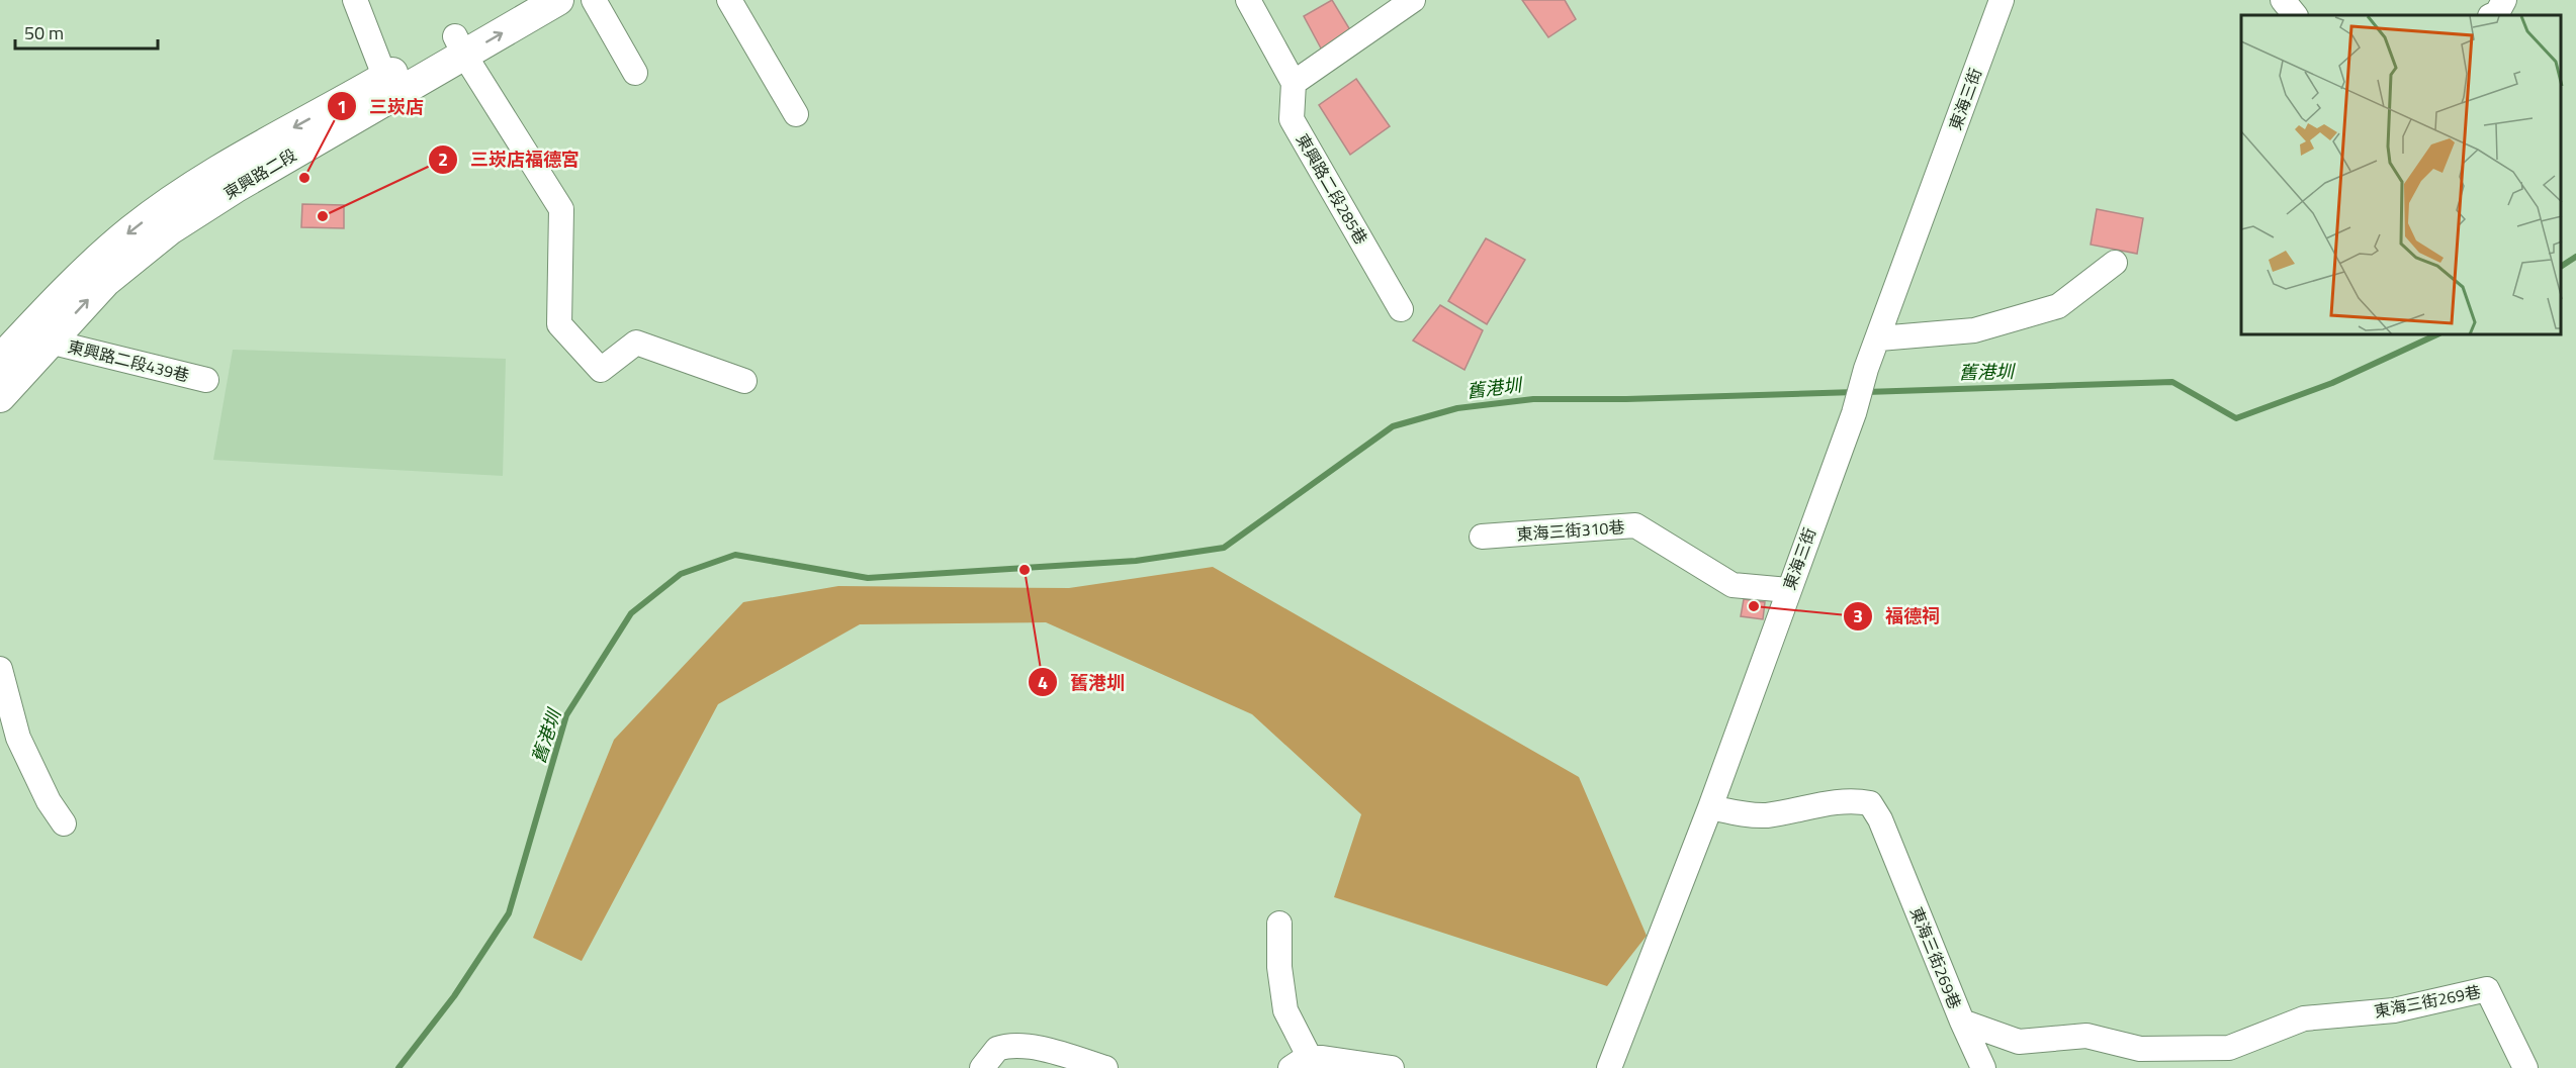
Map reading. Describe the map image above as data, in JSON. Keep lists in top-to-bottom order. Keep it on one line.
{"streets":{"main road":["東興路二段"],"street":["東海三街","東興路二段285巷","東興路二段439巷","東海三街310巷","東海三街269巷"]},"crossings":[["東海三街","東海三街310巷"],["東海三街","東海三街269巷"],["東興路二段","東興路二段439巷"]],"water":["舊港圳"],"places":["三崁店","三崁店福德宮","舊港圳","福德祠"],"scale_bar":"50 m"}
